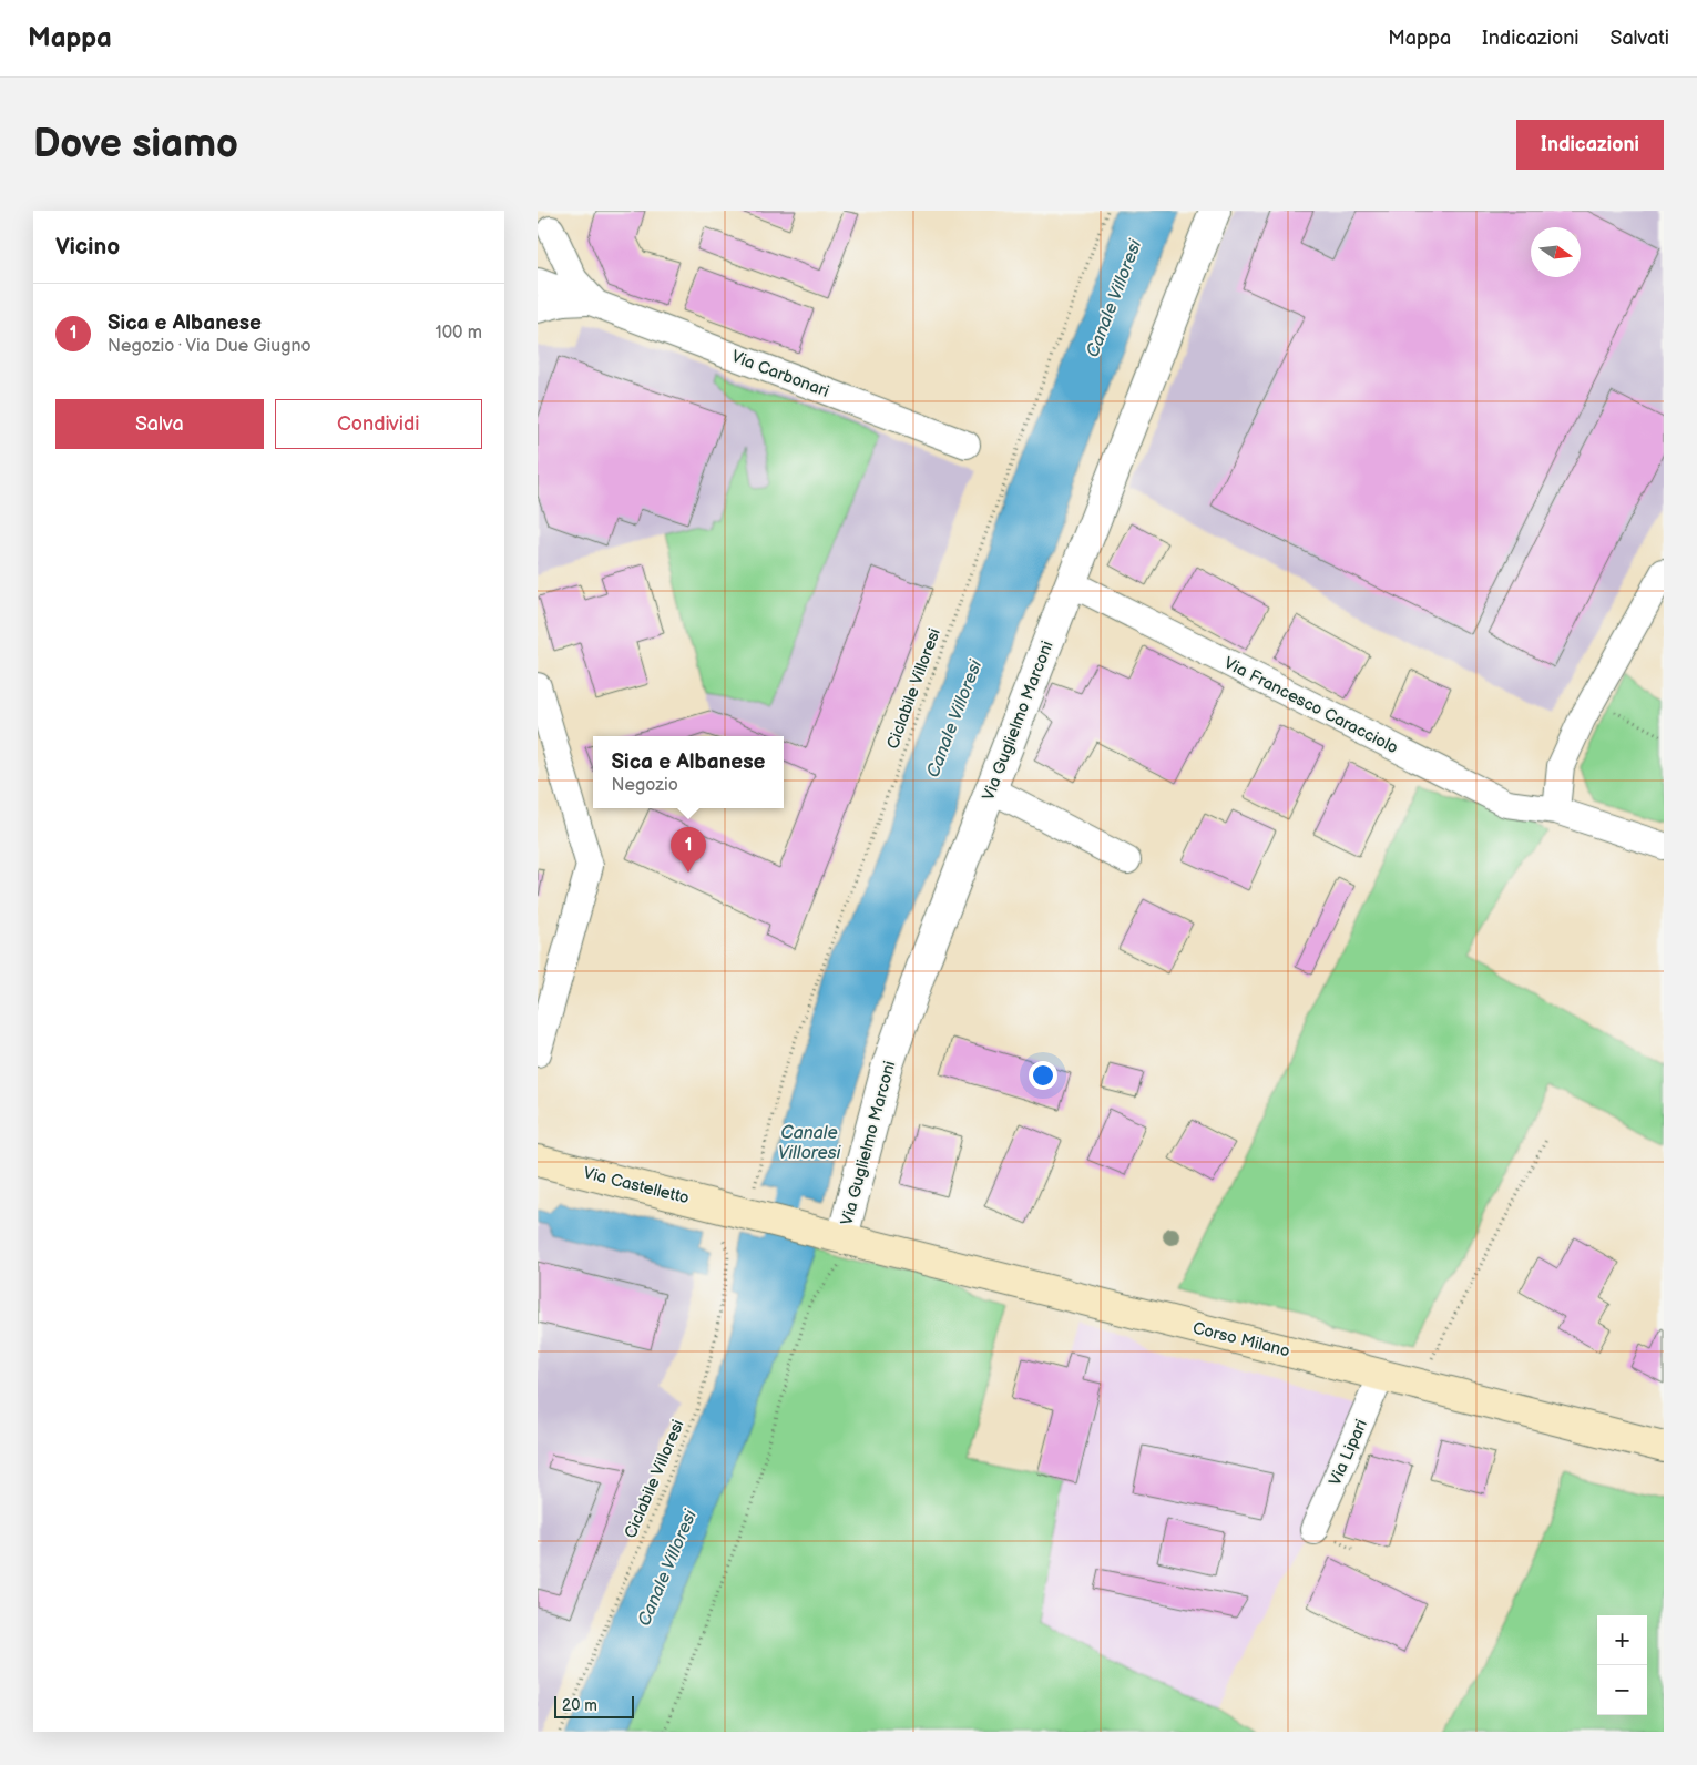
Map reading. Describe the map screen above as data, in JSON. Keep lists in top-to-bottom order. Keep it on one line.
{"streets":{"main road":["Via Castelletto","Corso Milano"],"street":["Via Carbonari","Via Francesco Caracciolo","Via Guglielmo Marconi","Via Lipari"],"path":["Ciclabile Villoresi"]},"crossings":[["Ciclabile Villoresi","Via Castelletto"],["Via Francesco Caracciolo","Via Guglielmo Marconi"],["Via Guglielmo Marconi","Via Castelletto"],["Via Guglielmo Marconi","Corso Milano"],["Via Castelletto","Corso Milano"],["Corso Milano","Via Lipari"]],"water":["Canale Villoresi"],"scale_bar":"20 m","north":"right","page":{"header":"Mappa","nav":["Mappa","Indicazioni","Salvati"],"buttons":["Indicazioni",["Salva","Condividi"]],"title":"Dove siamo","heading":"Vicino","list":[{"mark":"1","name":"Sica e Albanese","note":"Negozio · Via Due Giugno","value":"100 m"}],"popup":["Sica e Albanese","Negozio"],"pins":"1","map_buttons":["+","−"],"scale":"20 m"}}
